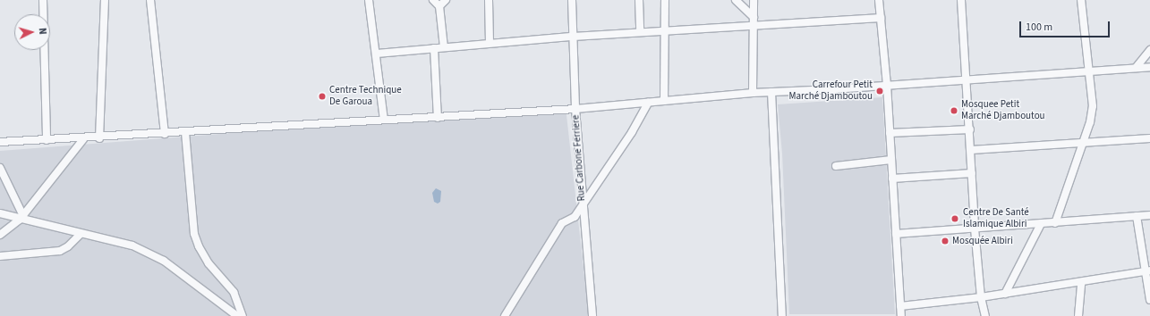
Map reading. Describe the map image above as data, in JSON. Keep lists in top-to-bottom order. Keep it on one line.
{"streets":{"street":["Rue Carbone Ferriere"]},"places":["Carrefour Petit Marché Djamboutou","Centre Technique De Garoua","Mosquee Petit Marché Djamboutou","Centre De Santé Islamique Albiri","Mosquée Albiri"],"scale_bar":"100 m","north":"right"}
